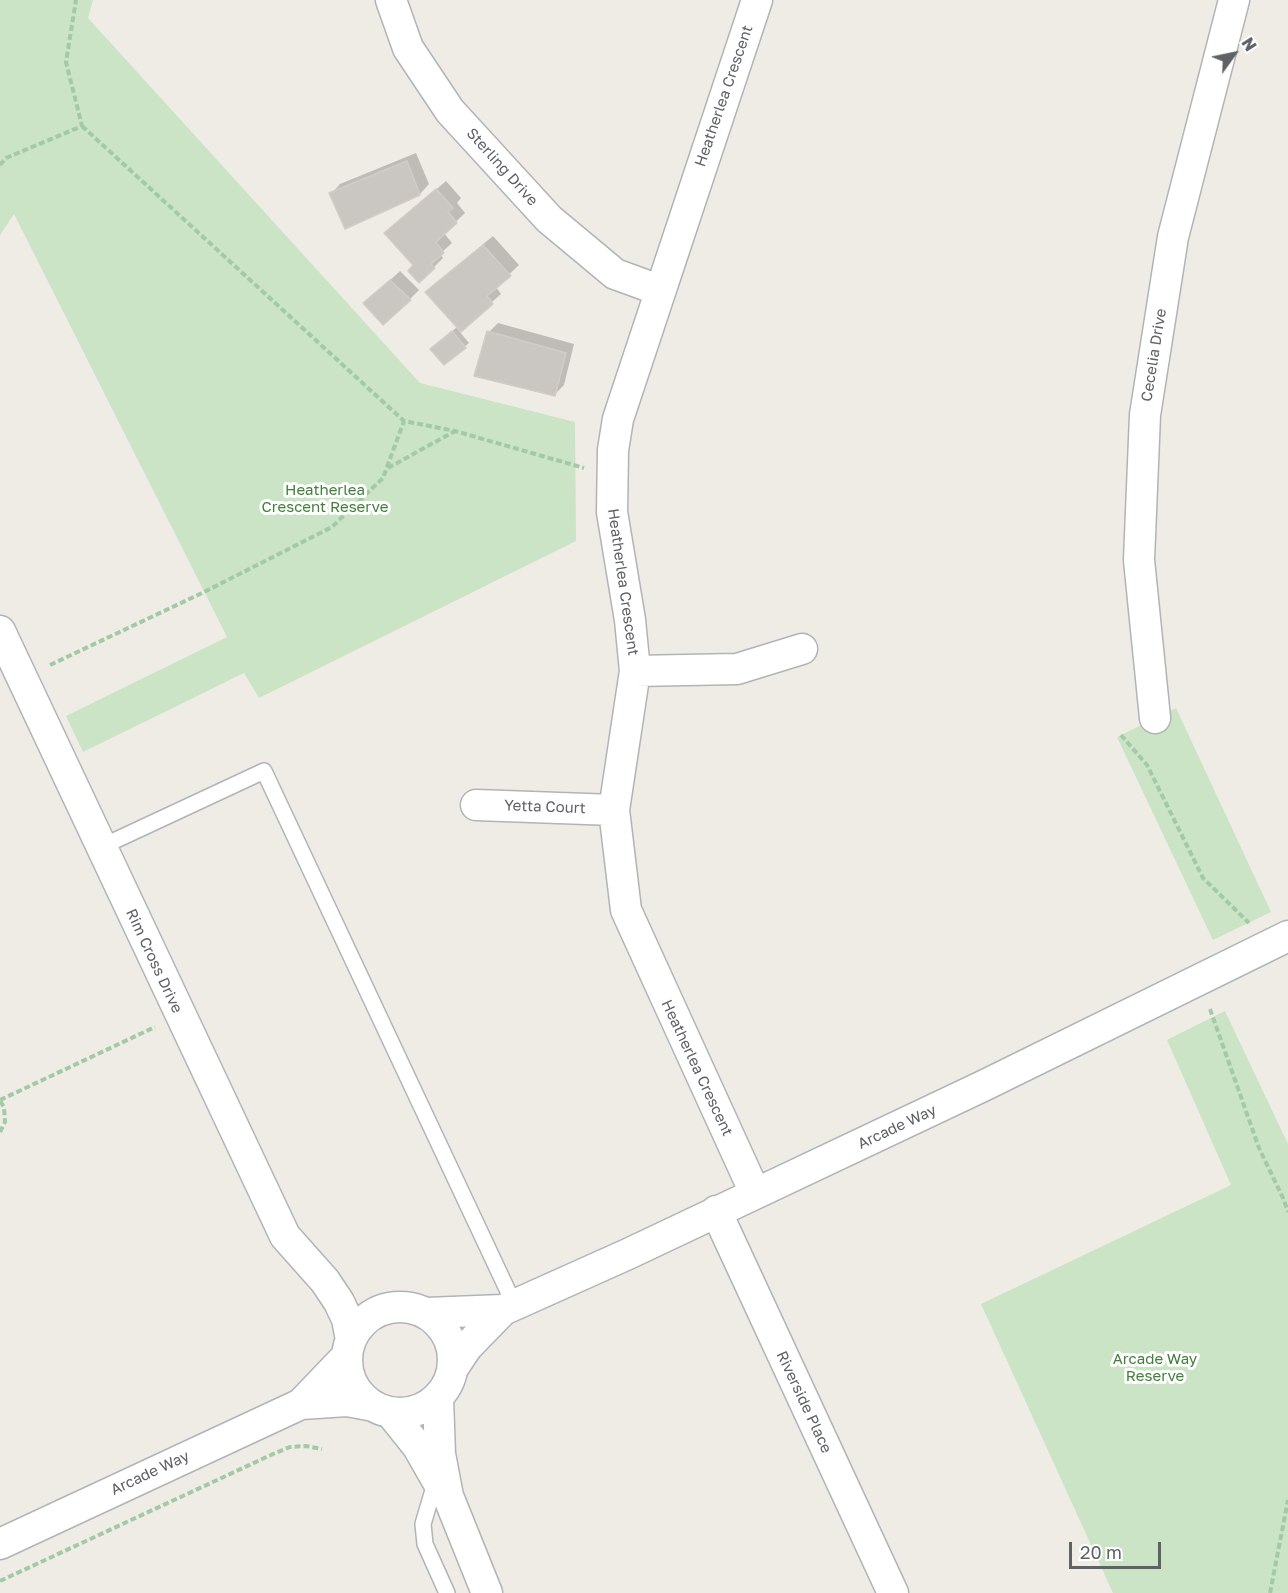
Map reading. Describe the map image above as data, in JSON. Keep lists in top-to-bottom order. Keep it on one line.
{"streets":{"street":["Heatherlea Crescent","Sterling Drive","Cecelia Drive","Yetta Court","Rim Cross Drive","Arcade Way","Riverside Place"]},"crossings":[["Heatherlea Crescent","Sterling Drive"],["Heatherlea Crescent","Yetta Court"],["Heatherlea Crescent","Arcade Way"],["Rim Cross Drive","Arcade Way"],["Arcade Way","Riverside Place"]],"parks":["Heatherlea Crescent Reserve","Arcade Way Reserve"],"scale_bar":"20 m","north":"top right"}
